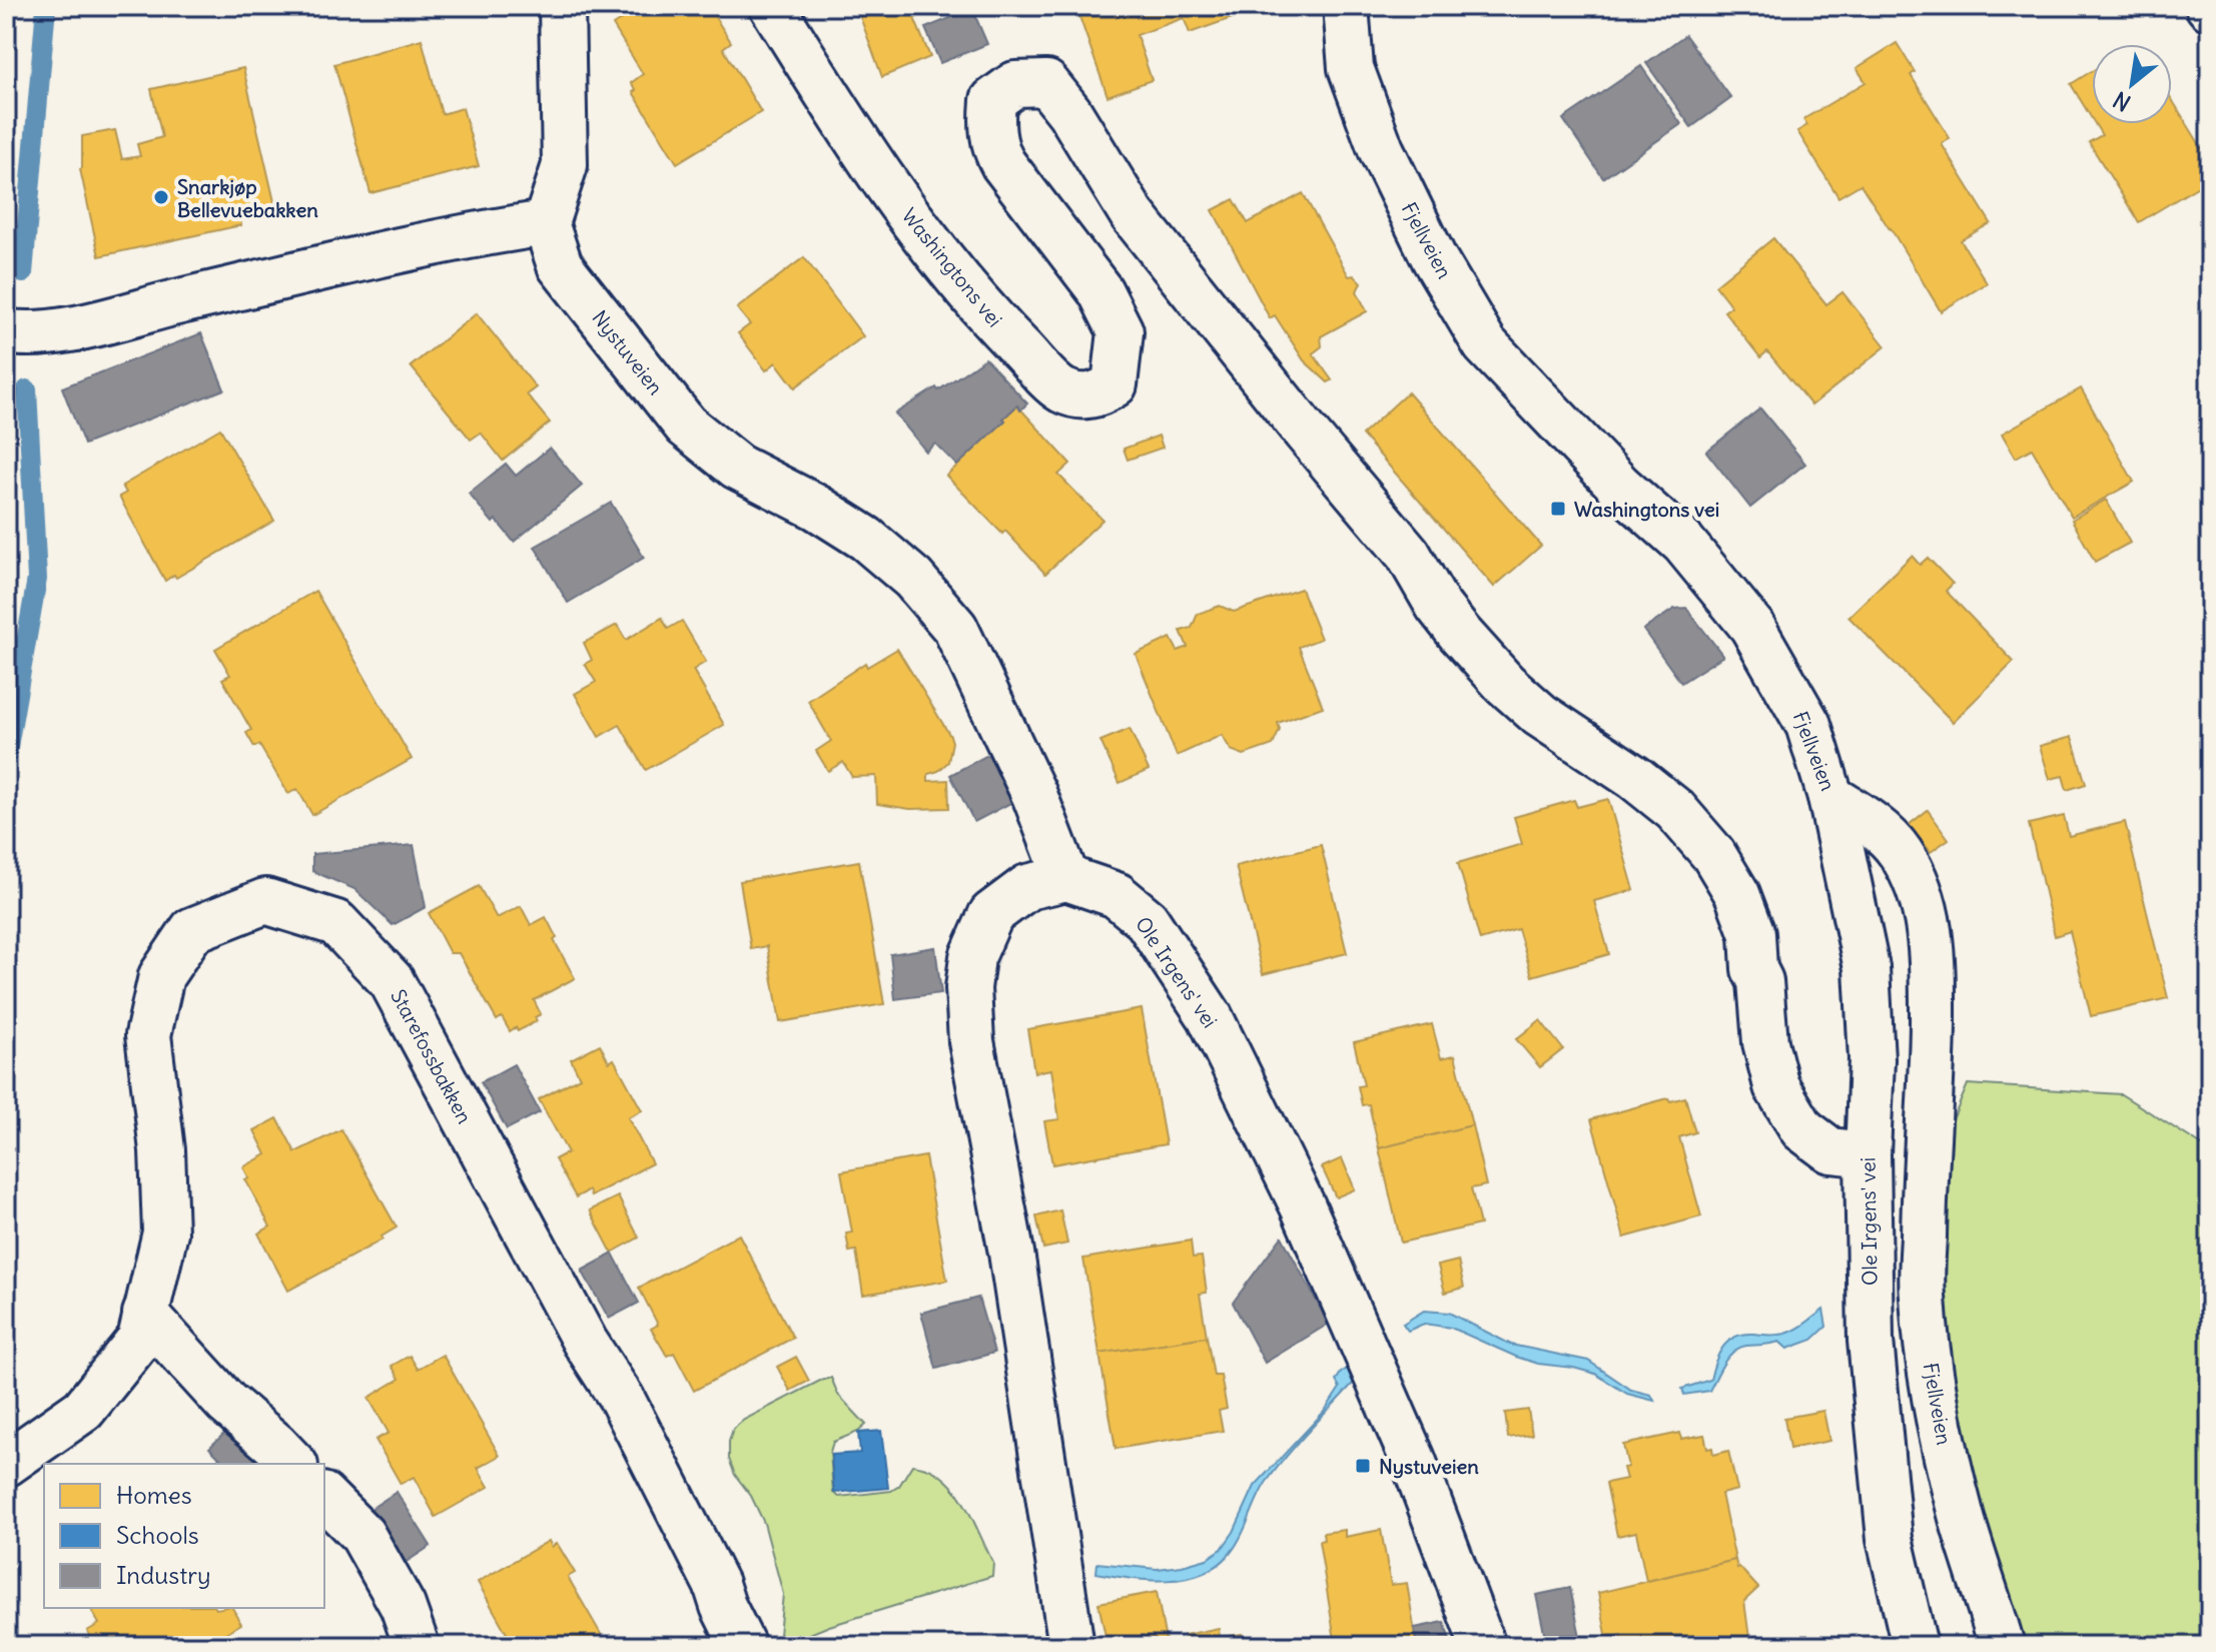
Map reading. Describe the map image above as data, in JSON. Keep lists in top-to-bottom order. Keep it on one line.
{"streets":{"street":["Fjellveien","Washingtons vei","Nystuveien","Ole Irgens' vei","Starefossbakken"]},"crossings":[["Fjellveien","Ole Irgens' vei"],["Washingtons vei","Ole Irgens' vei"],["Nystuveien","Ole Irgens' vei"]],"places":{"other":["Snarkjøp Bellevuebakken"],"transit":["Washingtons vei","Nystuveien"]},"legend":["Homes","Schools","Industry"],"north":"bottom left"}
